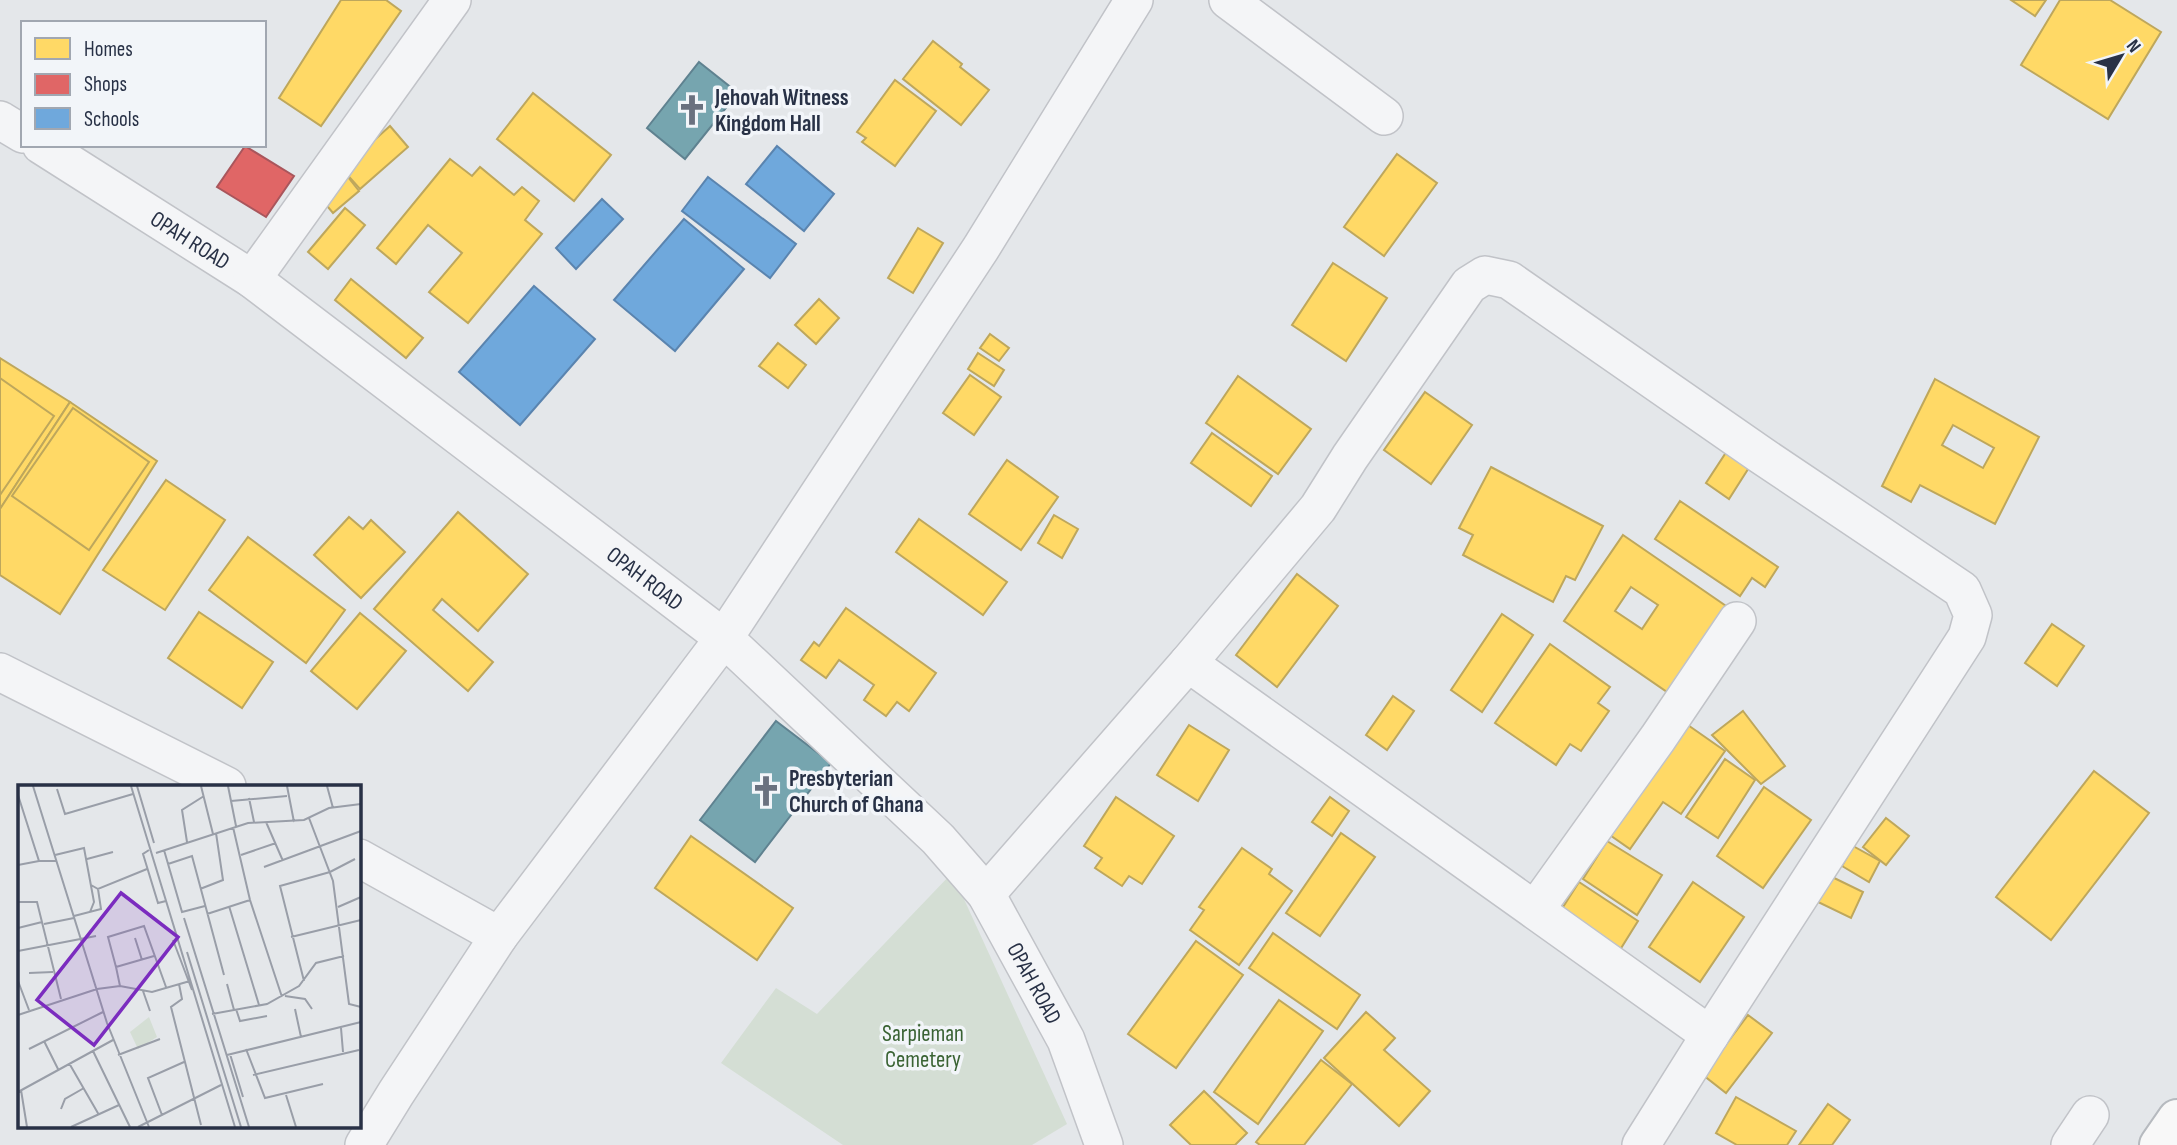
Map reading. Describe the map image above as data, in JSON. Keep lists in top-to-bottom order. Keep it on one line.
{"streets":{"street":["OPAH ROAD"]},"parks":["Sarpieman Cemetery"],"places":{"church":["Jehovah Witness Kingdom Hall","Presbyterian Church of Ghana"]},"legend":["Homes","Shops","Schools"],"north":"top right"}
